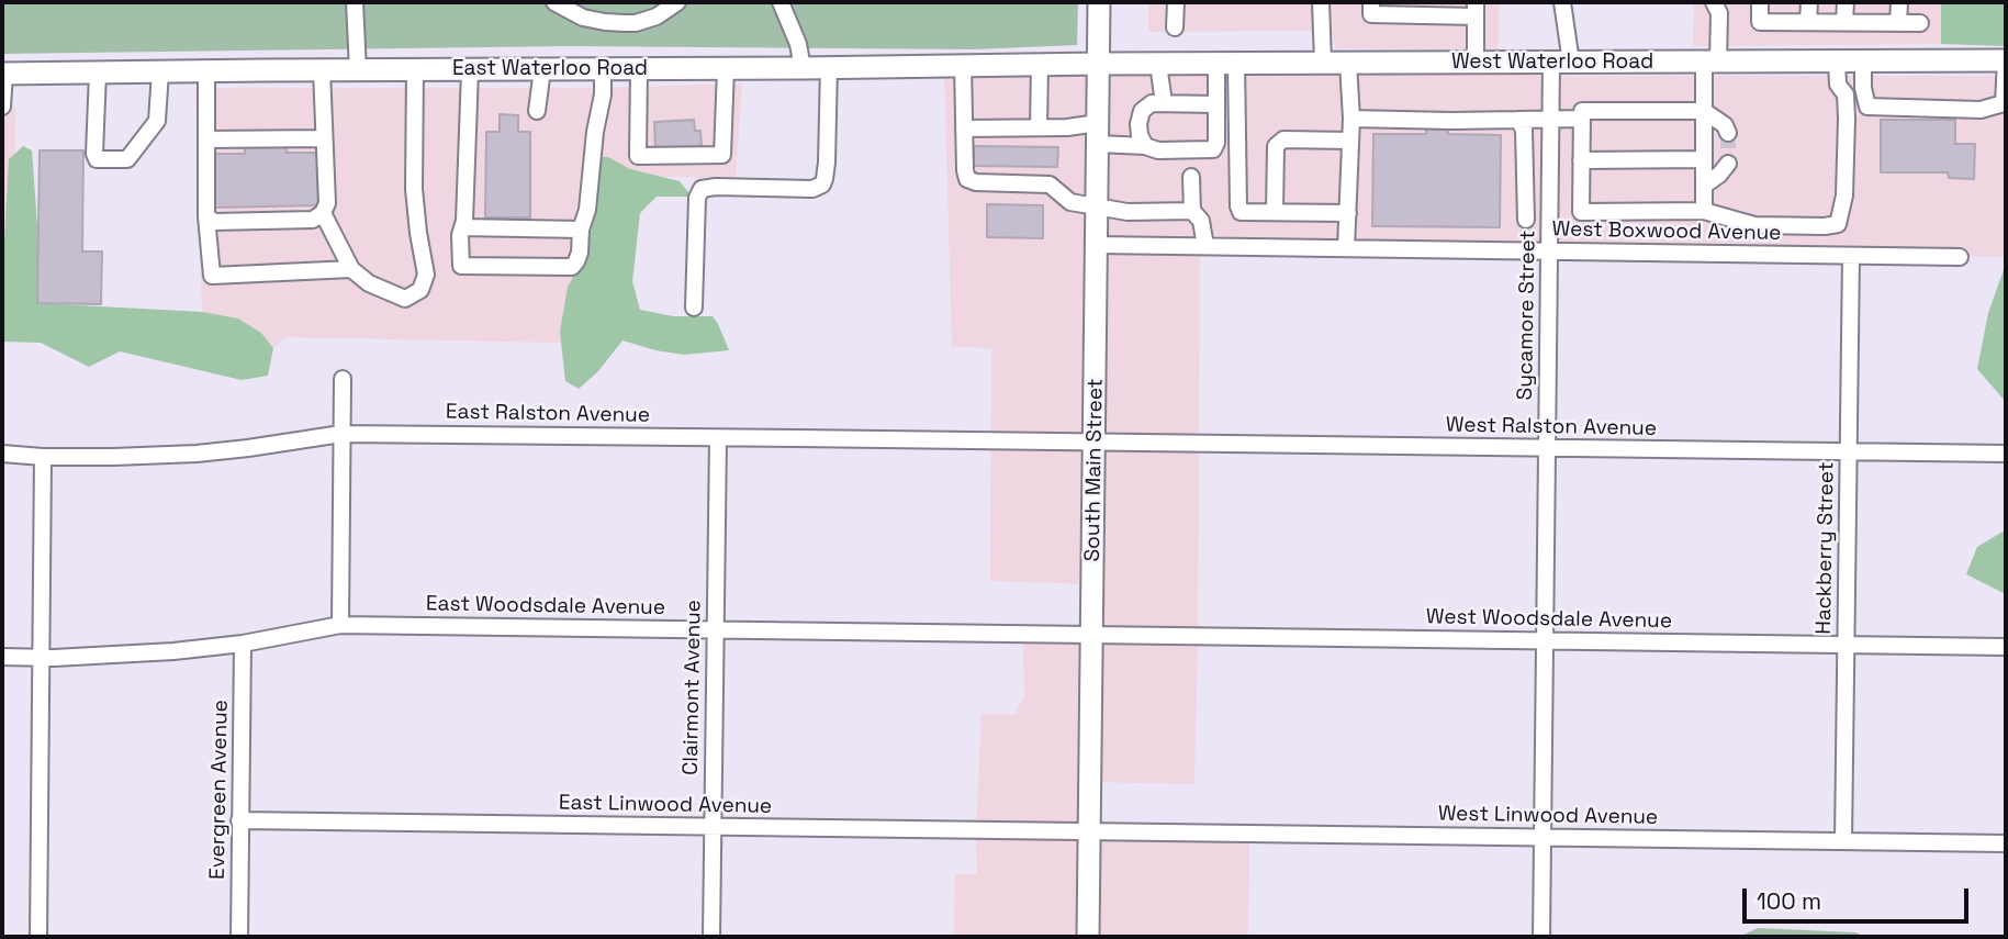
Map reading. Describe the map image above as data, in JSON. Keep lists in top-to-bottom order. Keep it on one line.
{"streets":{"main road":["West Waterloo Road","East Waterloo Road","South Main Street"],"street":["West Boxwood Avenue","Sycamore Street","East Ralston Avenue","West Ralston Avenue","Hackberry Street","East Woodsdale Avenue","West Woodsdale Avenue","Clairmont Avenue","Evergreen Avenue","East Linwood Avenue","West Linwood Avenue"]},"crossings":[["West Waterloo Road","East Waterloo Road"],["West Waterloo Road","Sycamore Street"],["West Waterloo Road","South Main Street"],["East Waterloo Road","South Main Street"],["West Boxwood Avenue","Sycamore Street"],["West Boxwood Avenue","South Main Street"],["West Boxwood Avenue","Hackberry Street"],["Sycamore Street","West Ralston Avenue"],["Sycamore Street","West Woodsdale Avenue"],["Sycamore Street","West Linwood Avenue"],["East Ralston Avenue","West Ralston Avenue"],["East Ralston Avenue","South Main Street"],["East Ralston Avenue","Clairmont Avenue"],["West Ralston Avenue","South Main Street"],["West Ralston Avenue","Hackberry Street"],["South Main Street","East Woodsdale Avenue"],["South Main Street","West Woodsdale Avenue"],["South Main Street","East Linwood Avenue"],["South Main Street","West Linwood Avenue"],["Hackberry Street","West Woodsdale Avenue"],["Hackberry Street","West Linwood Avenue"],["East Woodsdale Avenue","West Woodsdale Avenue"],["East Woodsdale Avenue","Clairmont Avenue"],["East Woodsdale Avenue","Evergreen Avenue"],["Clairmont Avenue","East Linwood Avenue"],["Evergreen Avenue","East Linwood Avenue"],["East Linwood Avenue","West Linwood Avenue"]],"scale_bar":"100 m"}
